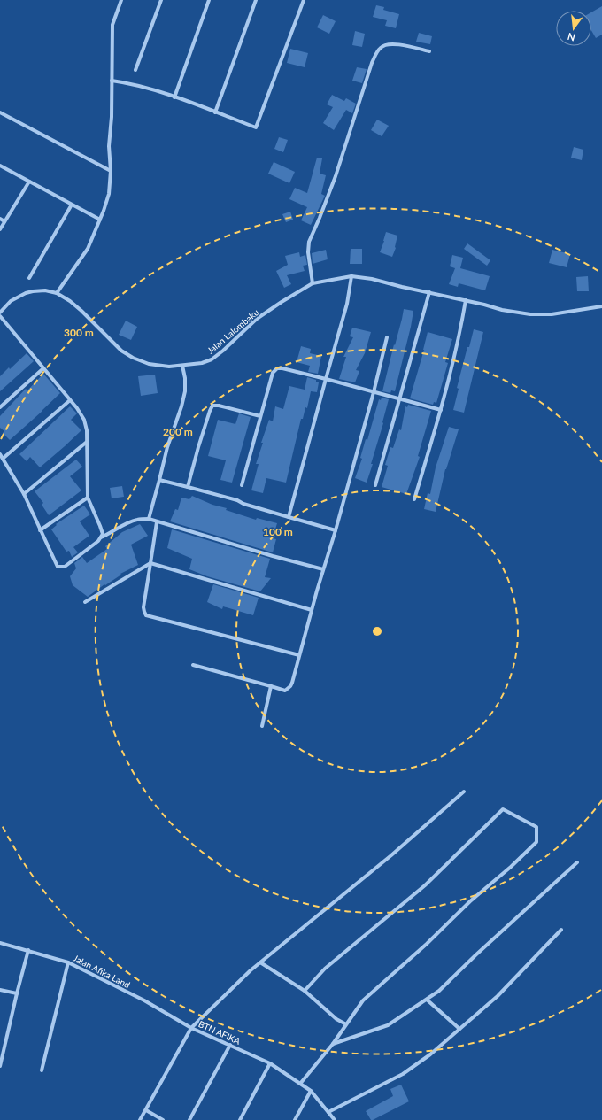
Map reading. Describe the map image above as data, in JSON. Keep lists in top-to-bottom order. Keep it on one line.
{"streets":{"street":["Jalan Lalombaku","Jalan Afika Land","BTN AFIKA"]},"crossings":[["Jalan Afika Land","BTN AFIKA"]],"north":"bottom","rings":["300 m","200 m","100 m"]}
